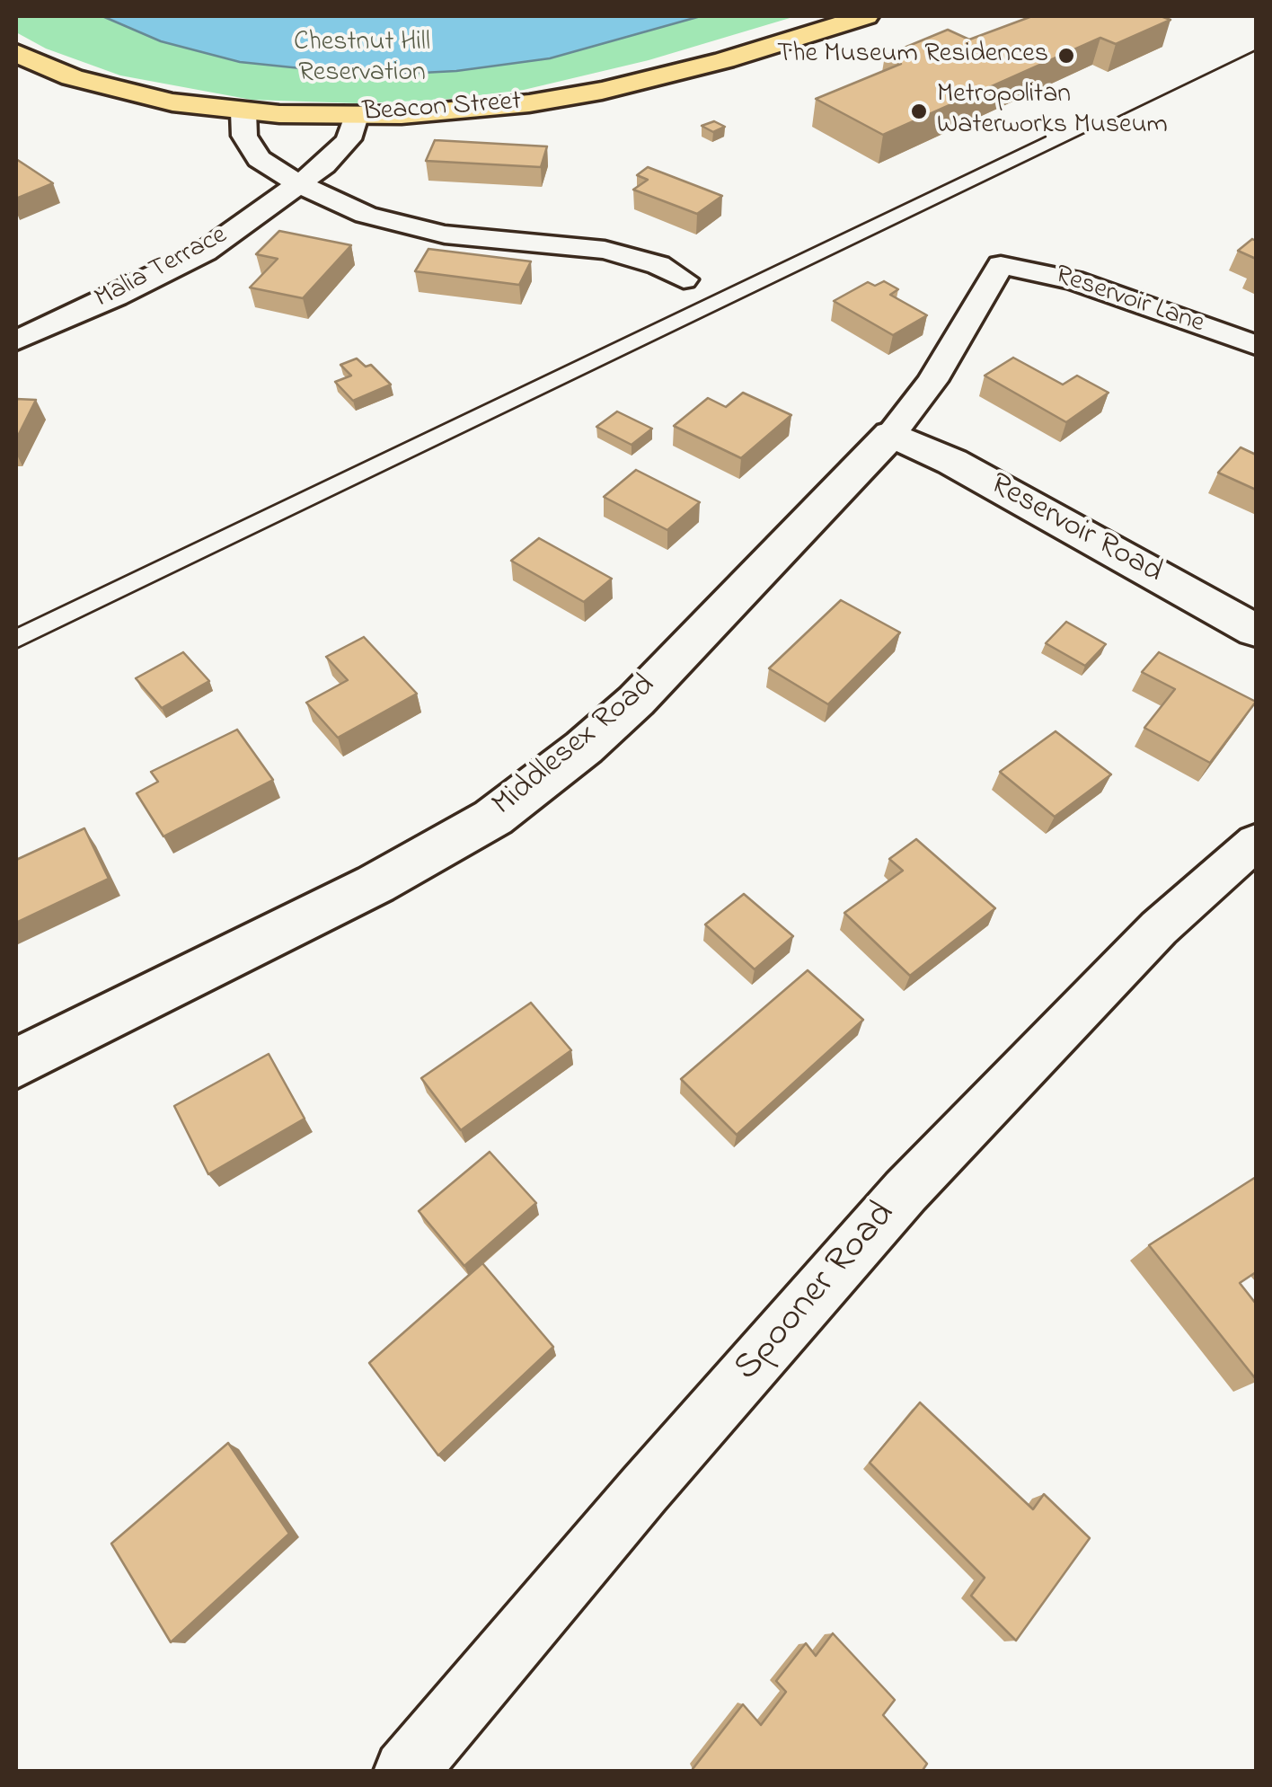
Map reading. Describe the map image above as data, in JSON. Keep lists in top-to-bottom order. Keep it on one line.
{"streets":{"main road":["Beacon Street"],"street":["Malia Terrace","Reservoir Lane","Reservoir Road","Middlesex Road","Spooner Road"]},"crossings":[["Reservoir Lane","Middlesex Road"],["Reservoir Road","Middlesex Road"]],"parks":["Chestnut Hill Reservation"],"places":["The Museum Residences","Metropolitan Waterworks Museum"]}
